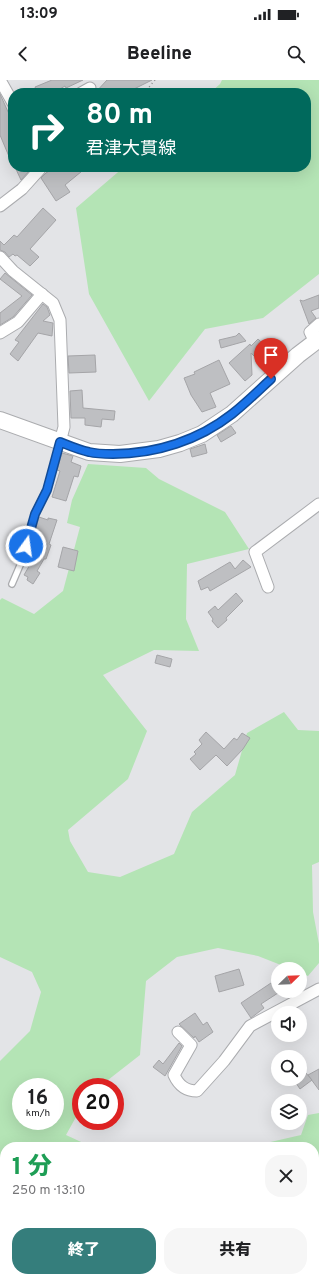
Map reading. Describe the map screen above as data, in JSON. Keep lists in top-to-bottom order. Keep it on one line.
{"north":"top right","page":{"status":"13:09","header":"Beeline","turn":["80 m","君津大貫線"],"speed":"16 km/h","limit":"20","heading":["1 分","250 m · 13:10"],"buttons":["終了","共有"]}}
